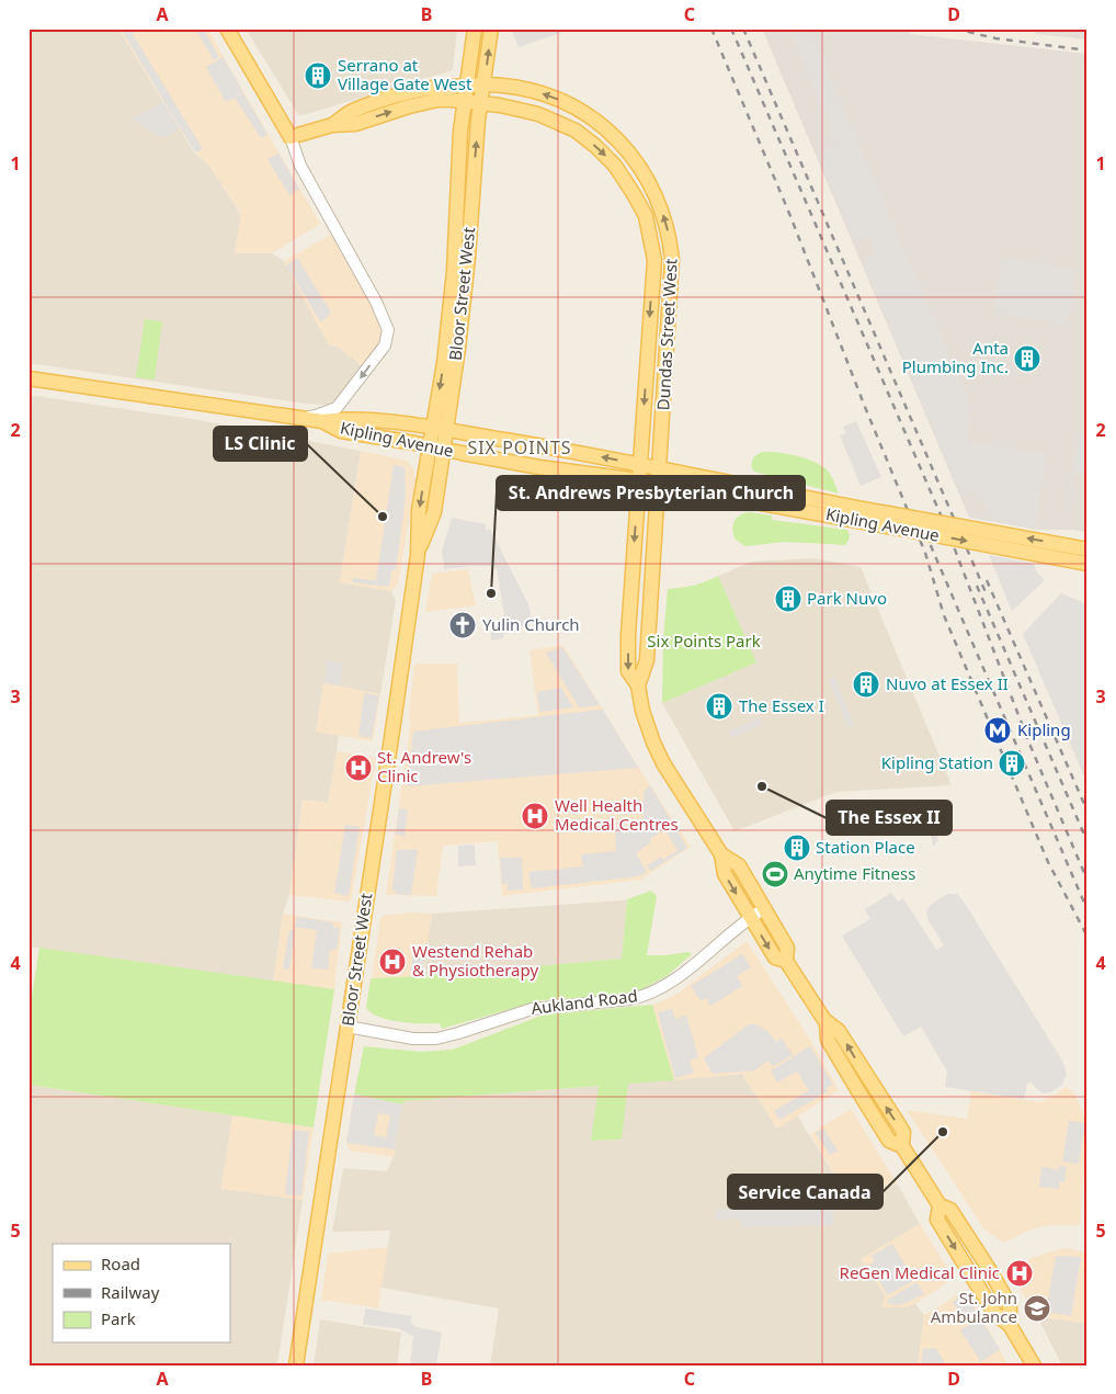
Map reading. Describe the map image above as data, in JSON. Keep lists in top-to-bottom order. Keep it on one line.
{"streets":{"main road":["Bloor Street West","Dundas Street West","Kipling Avenue"],"street":["Aukland Road"]},"crossings":[["Bloor Street West","Dundas Street West"],["Bloor Street West","Kipling Avenue"],["Bloor Street West","Aukland Road"],["Dundas Street West","Kipling Avenue"],["Dundas Street West","Aukland Road"]],"districts":["SIX POINTS"],"parks":["Six Points Park"],"places":{"building":["Serrano at Village Gate West","Anta Plumbing Inc.","Park Nuvo","Nuvo at Essex II","The Essex I","Kipling Station","Station Place"],"other":["LS Clinic","St. Andrews Presbyterian Church","The Essex II","Service Canada"],"church":["Yulin Church"],"metro station":["Kipling"],"hospital":["St. Andrew's Clinic","Well Health Medical Centres","Westend Rehab & Physiotherapy","ReGen Medical Clinic"],"sports":["Anytime Fitness"],"school or university":["St. John Ambulance"]},"legend":["Road","Railway","Park"],"grid":{"columns":["A","B","C","D"],"rows":["1","2","3","4","5"]}}
